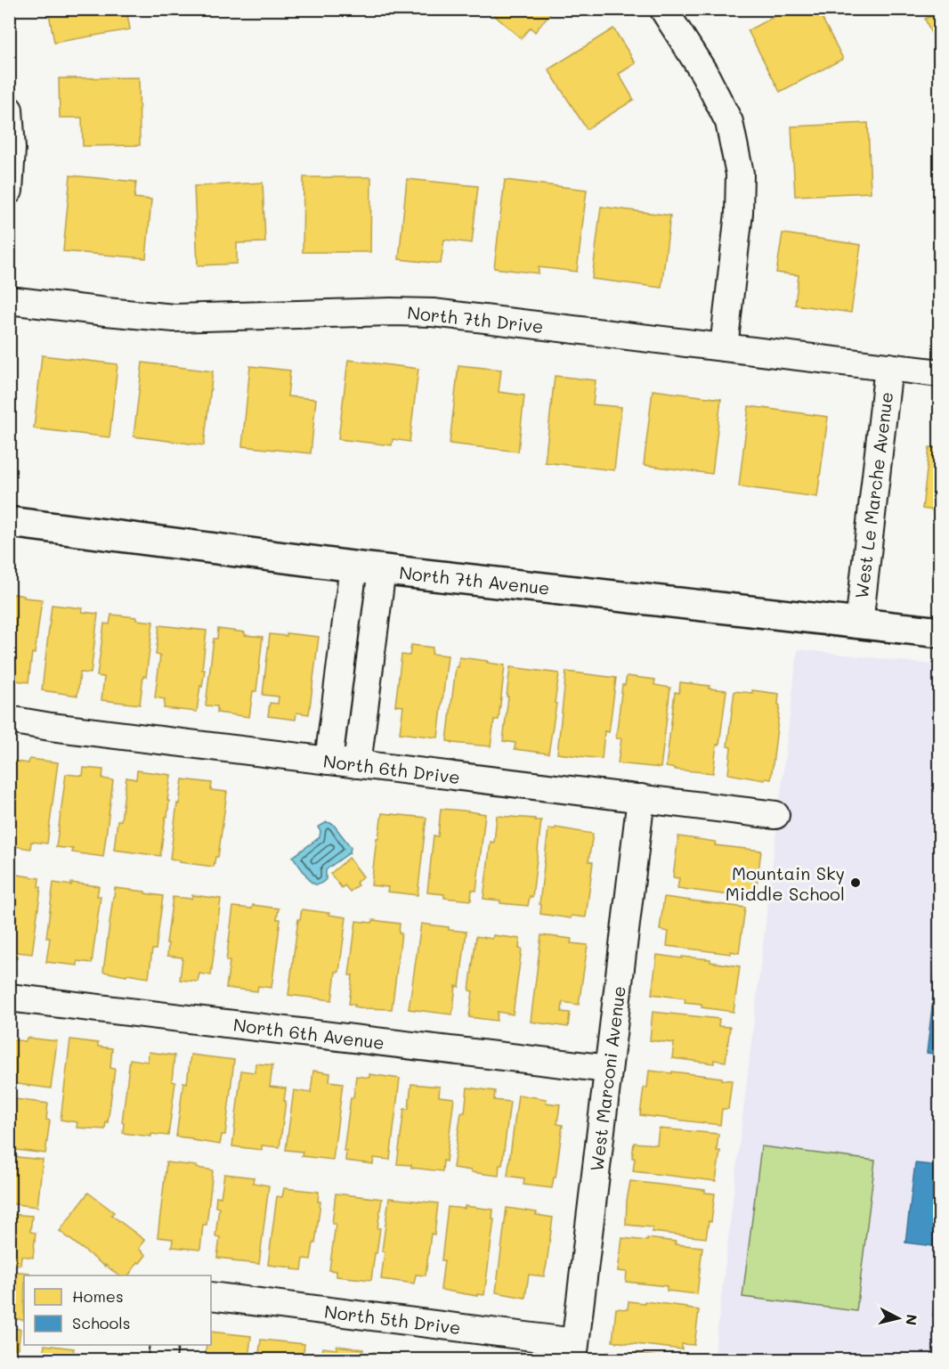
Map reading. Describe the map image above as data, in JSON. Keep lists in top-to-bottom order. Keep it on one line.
{"streets":{"street":["North 7th Drive","West Le Marche Avenue","North 7th Avenue","North 6th Drive","North 6th Avenue","West Marconi Avenue","North 5th Drive"]},"crossings":[["North 7th Drive","West Le Marche Avenue"],["West Le Marche Avenue","North 7th Avenue"],["North 6th Drive","West Marconi Avenue"],["North 6th Avenue","West Marconi Avenue"],["West Marconi Avenue","North 5th Drive"]],"places":["Mountain Sky Middle School"],"legend":["Homes","Schools"],"north":"right"}
